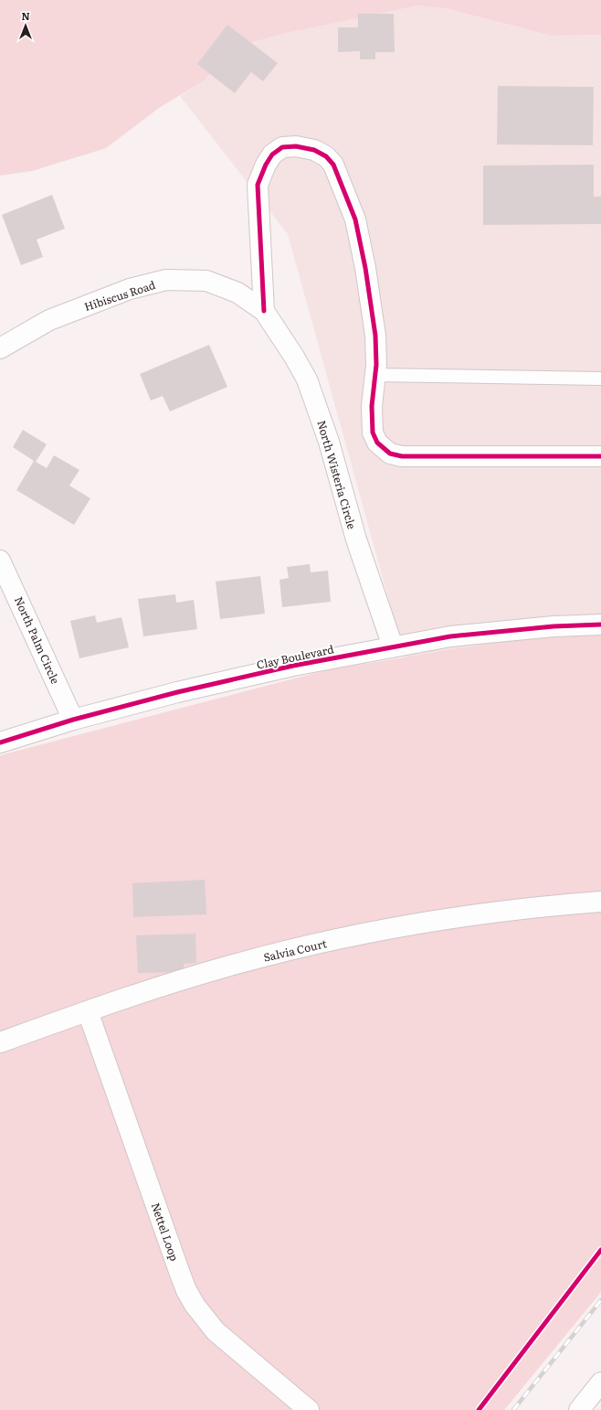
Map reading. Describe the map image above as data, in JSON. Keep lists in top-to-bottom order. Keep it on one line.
{"streets":{"street":["Hibiscus Road","North Wisteria Circle","North Palm Circle","Clay Boulevard","Salvia Court","Nettel Loop"]},"crossings":[["Hibiscus Road","North Wisteria Circle"],["North Wisteria Circle","Clay Boulevard"],["North Palm Circle","Clay Boulevard"],["Salvia Court","Nettel Loop"]],"north":"top"}
